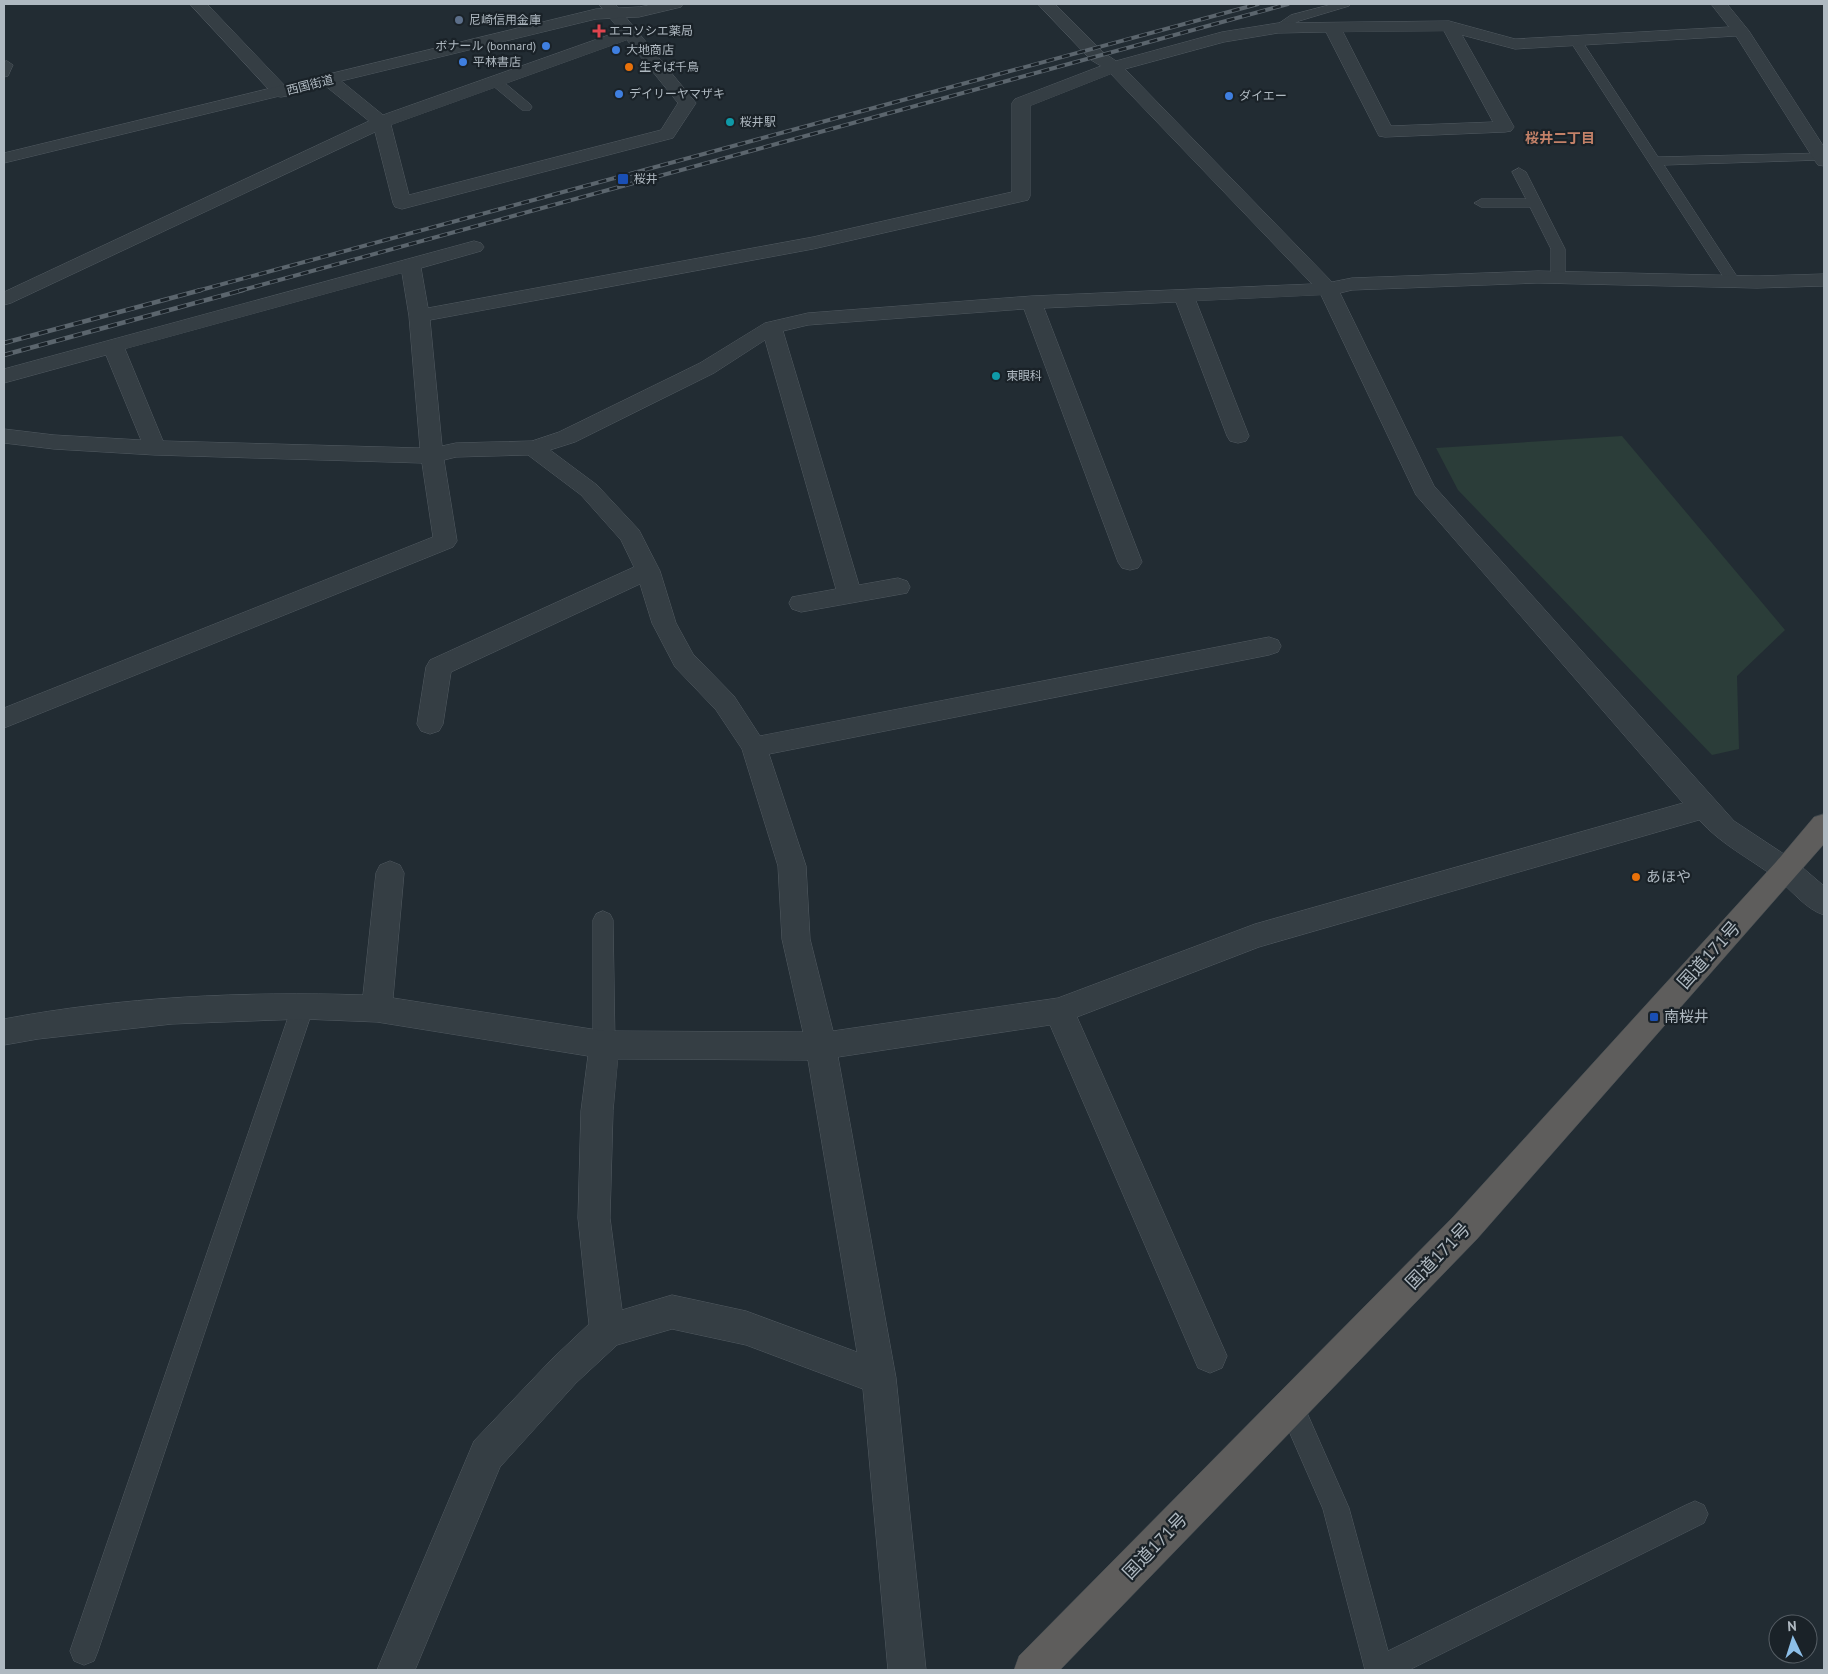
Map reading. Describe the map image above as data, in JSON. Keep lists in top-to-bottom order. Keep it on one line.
{"streets":{"highway":["国道171号"],"street":["西国街道"]},"districts":["桜井二丁目"],"places":{"other":["尼崎信用金庫","ボナール (bonnard)","大地商店","平林書店","生そば千鳥","デイリーヤマザキ","ダイエー","桜井駅","東眼科","あほや"],"health":["エコソシエ薬局"],"transit":["桜井","南桜井"]},"north":"top"}
